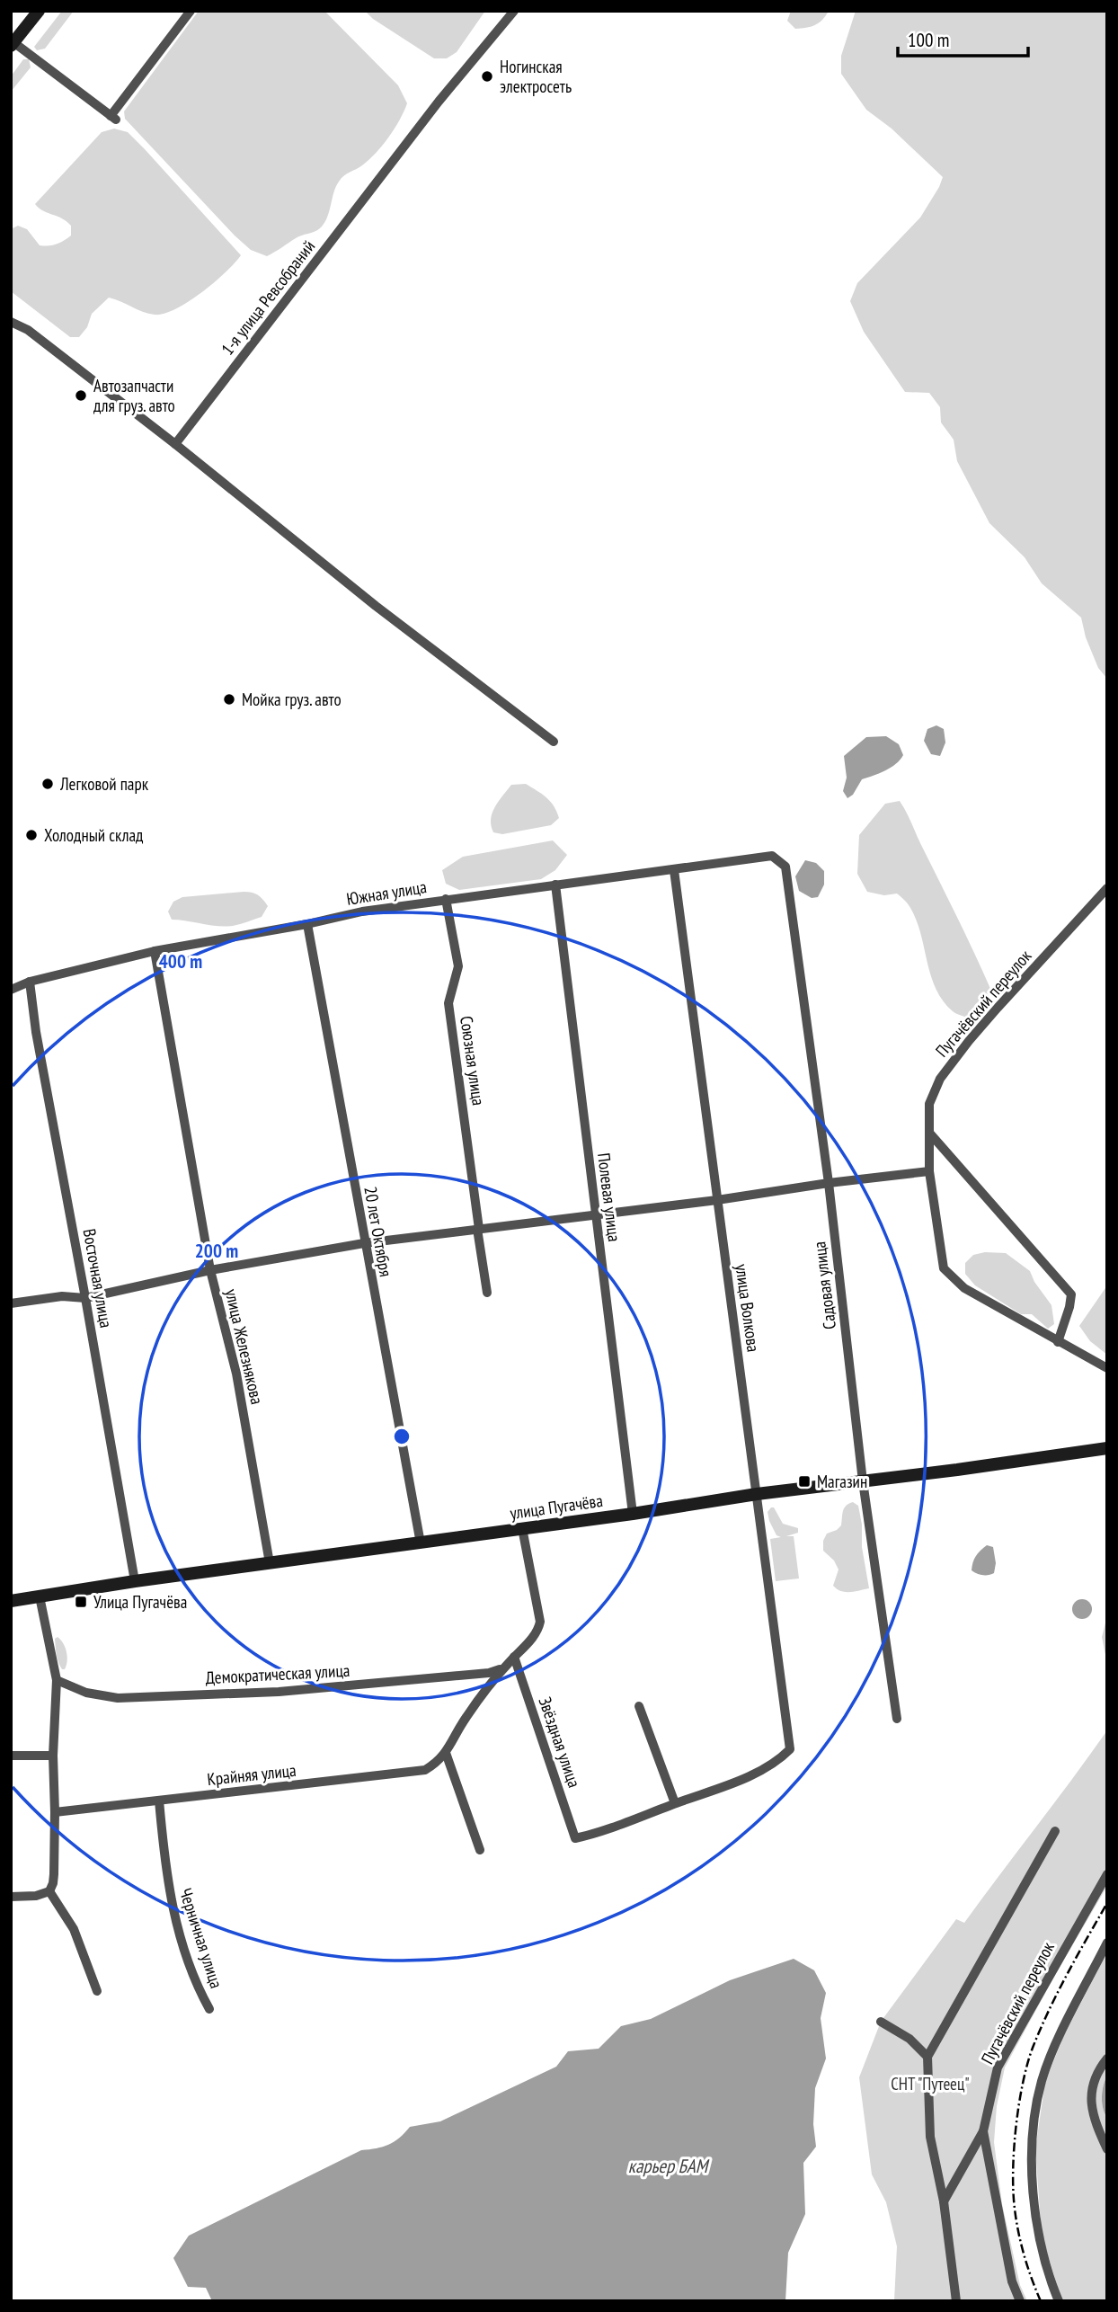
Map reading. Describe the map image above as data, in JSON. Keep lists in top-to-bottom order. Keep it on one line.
{"streets":{"street":["1-я улица Ревсобраний","Южная улица","Пугачёвский переулок","Союзная улица","Полевая улица","20 лет Октября","Восточная улица","Садовая улица","улица Волкова","улица Железнякова","улица Пугачёва","Демократическая улица","Звёздная улица","Крайняя улица","Черничная улица"]},"crossings":[["Южная улица","Союзная улица"],["Южная улица","Полевая улица"],["Южная улица","20 лет Октября"],["Южная улица","Восточная улица"],["Южная улица","Садовая улица"],["Южная улица","улица Волкова"],["Южная улица","улица Железнякова"],["Полевая улица","улица Пугачёва"],["20 лет Октября","улица Пугачёва"],["Восточная улица","улица Пугачёва"],["Садовая улица","улица Пугачёва"],["улица Волкова","улица Пугачёва"],["улица Волкова","Звёздная улица"],["улица Железнякова","улица Пугачёва"],["Крайняя улица","Черничная улица"]],"water":["карьер БАМ"],"parks":["СНТ \"Путеец\""],"places":{"other":["Ногинская электросеть","Автозапчасти для груз. авто","Мойка груз. авто","Легковой парк","Холодный склад"],"transit":["Магазин","Улица Пугачёва"]},"scale_bar":"100 m","rings":["400 m","200 m"]}
